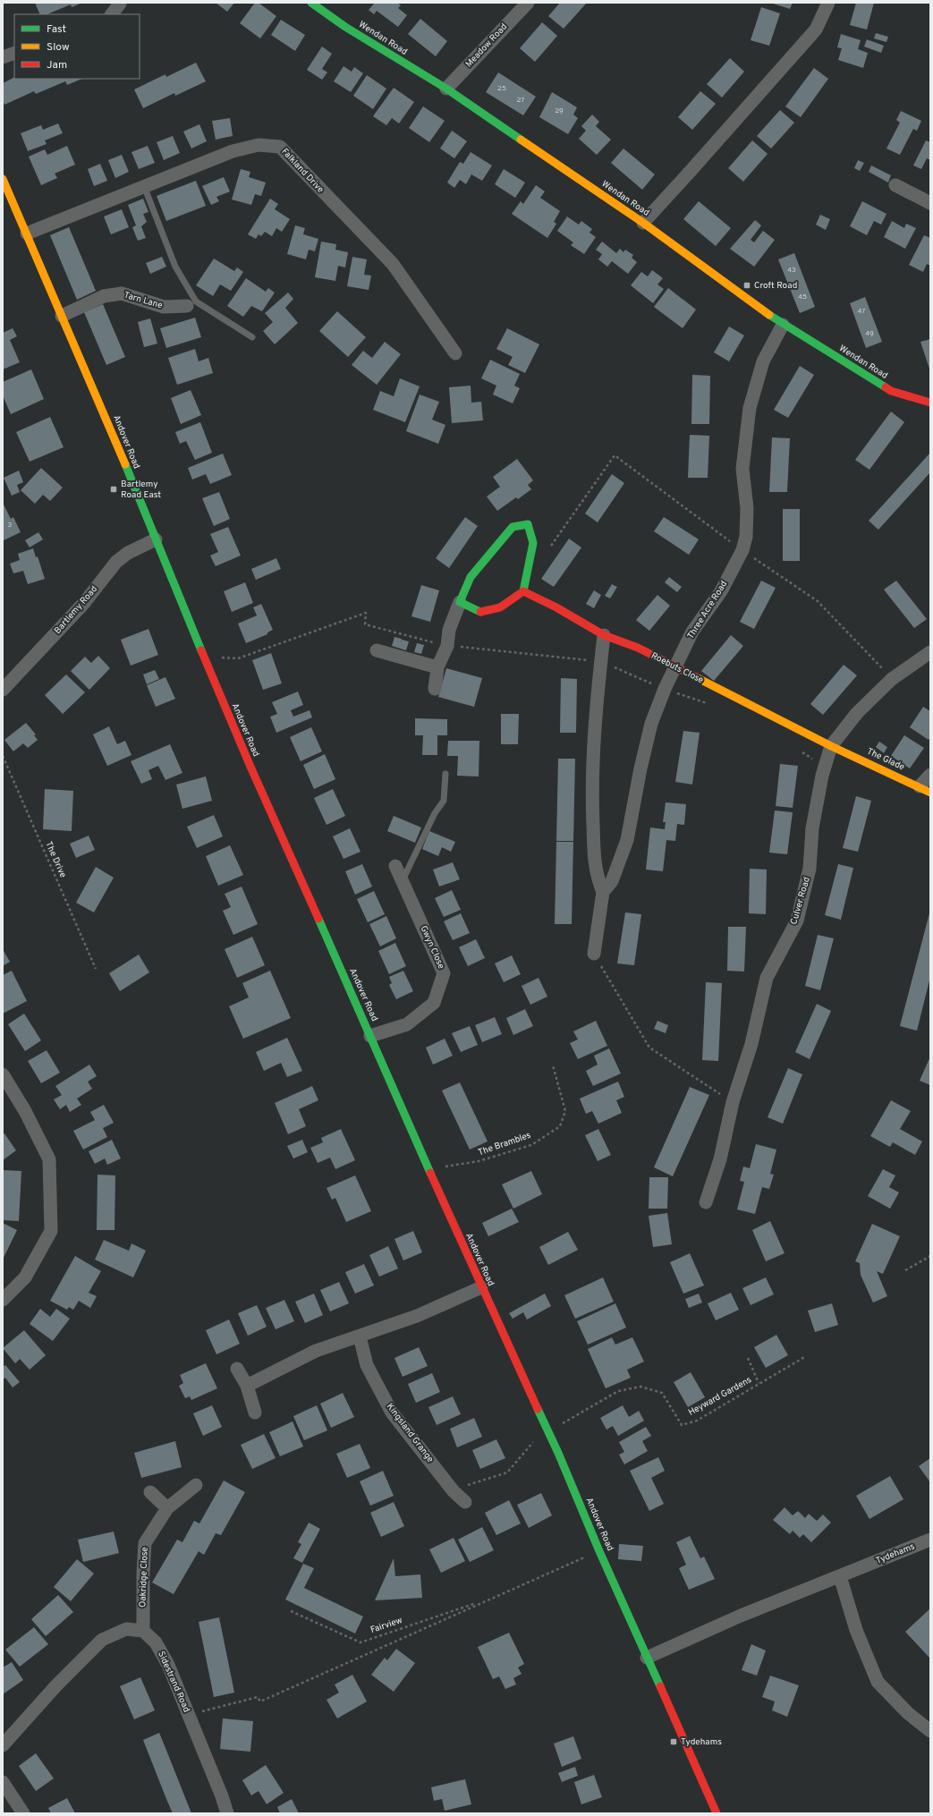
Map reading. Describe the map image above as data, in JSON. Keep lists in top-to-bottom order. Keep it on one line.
{"streets":{"main road":["Wendan Road","Andover Road","Roebuts Close","The Glade"],"street":["Meadow Road","Falkland Drive","Tarn Lane","Bartlemy Road","Three Acre Road","Culver Road","Gwyn Close","Kingsland Grange","Tydehams","Oakridge Close","Sidestrand Road"],"path":["The Drive","The Brambles","Heyward Gardens","Fairview"]},"crossings":[["Wendan Road","Meadow Road"],["Wendan Road","Three Acre Road"],["Falkland Drive","Andover Road"],["Tarn Lane","Andover Road"],["Andover Road","Bartlemy Road"],["Andover Road","Gwyn Close"],["Andover Road","The Brambles"],["Andover Road","Heyward Gardens"],["Andover Road","Tydehams"],["Three Acre Road","Roebuts Close"],["Roebuts Close","The Glade"],["Roebuts Close","Culver Road"],["The Glade","Culver Road"],["Oakridge Close","Sidestrand Road"]],"places":{"transit":["Croft Road","Bartlemy Road East","Tydehams"]},"house_numbers":["25","27","29","43","45","47","49","3"],"legend":["Fast","Slow","Jam"]}
